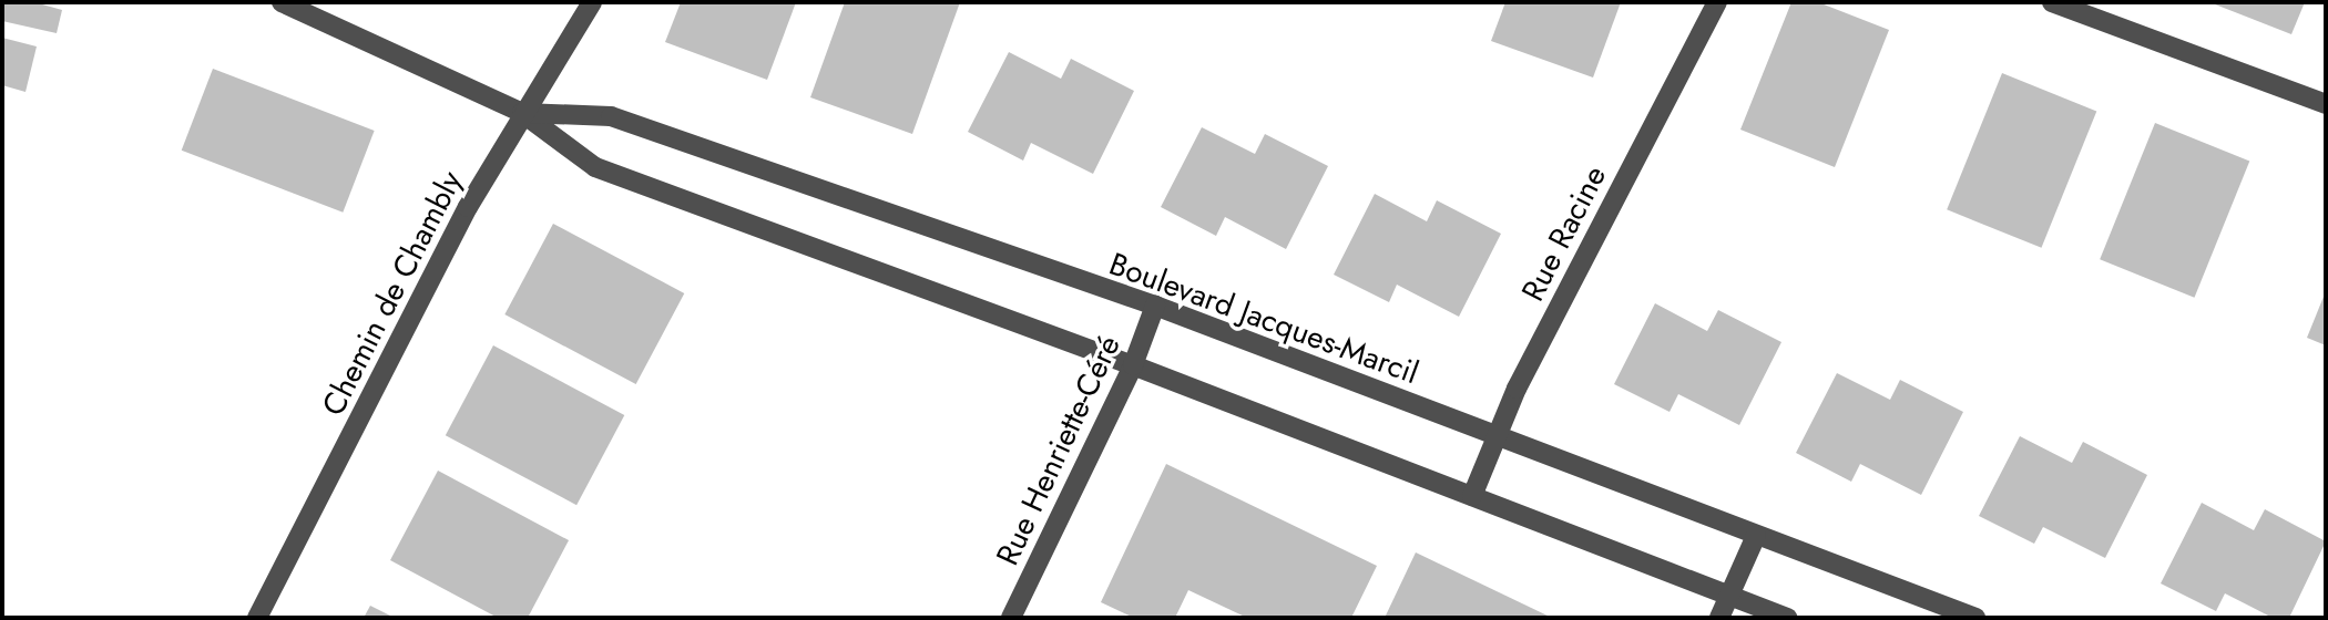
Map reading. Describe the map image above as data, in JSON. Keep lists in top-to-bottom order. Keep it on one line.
{"streets":{"street":["Rue Racine","Chemin de Chambly","Boulevard Jacques-Marcil","Rue Henriette-Céré"]},"crossings":[["Rue Racine","Boulevard Jacques-Marcil"],["Chemin de Chambly","Boulevard Jacques-Marcil"],["Boulevard Jacques-Marcil","Rue Henriette-Céré"]]}
